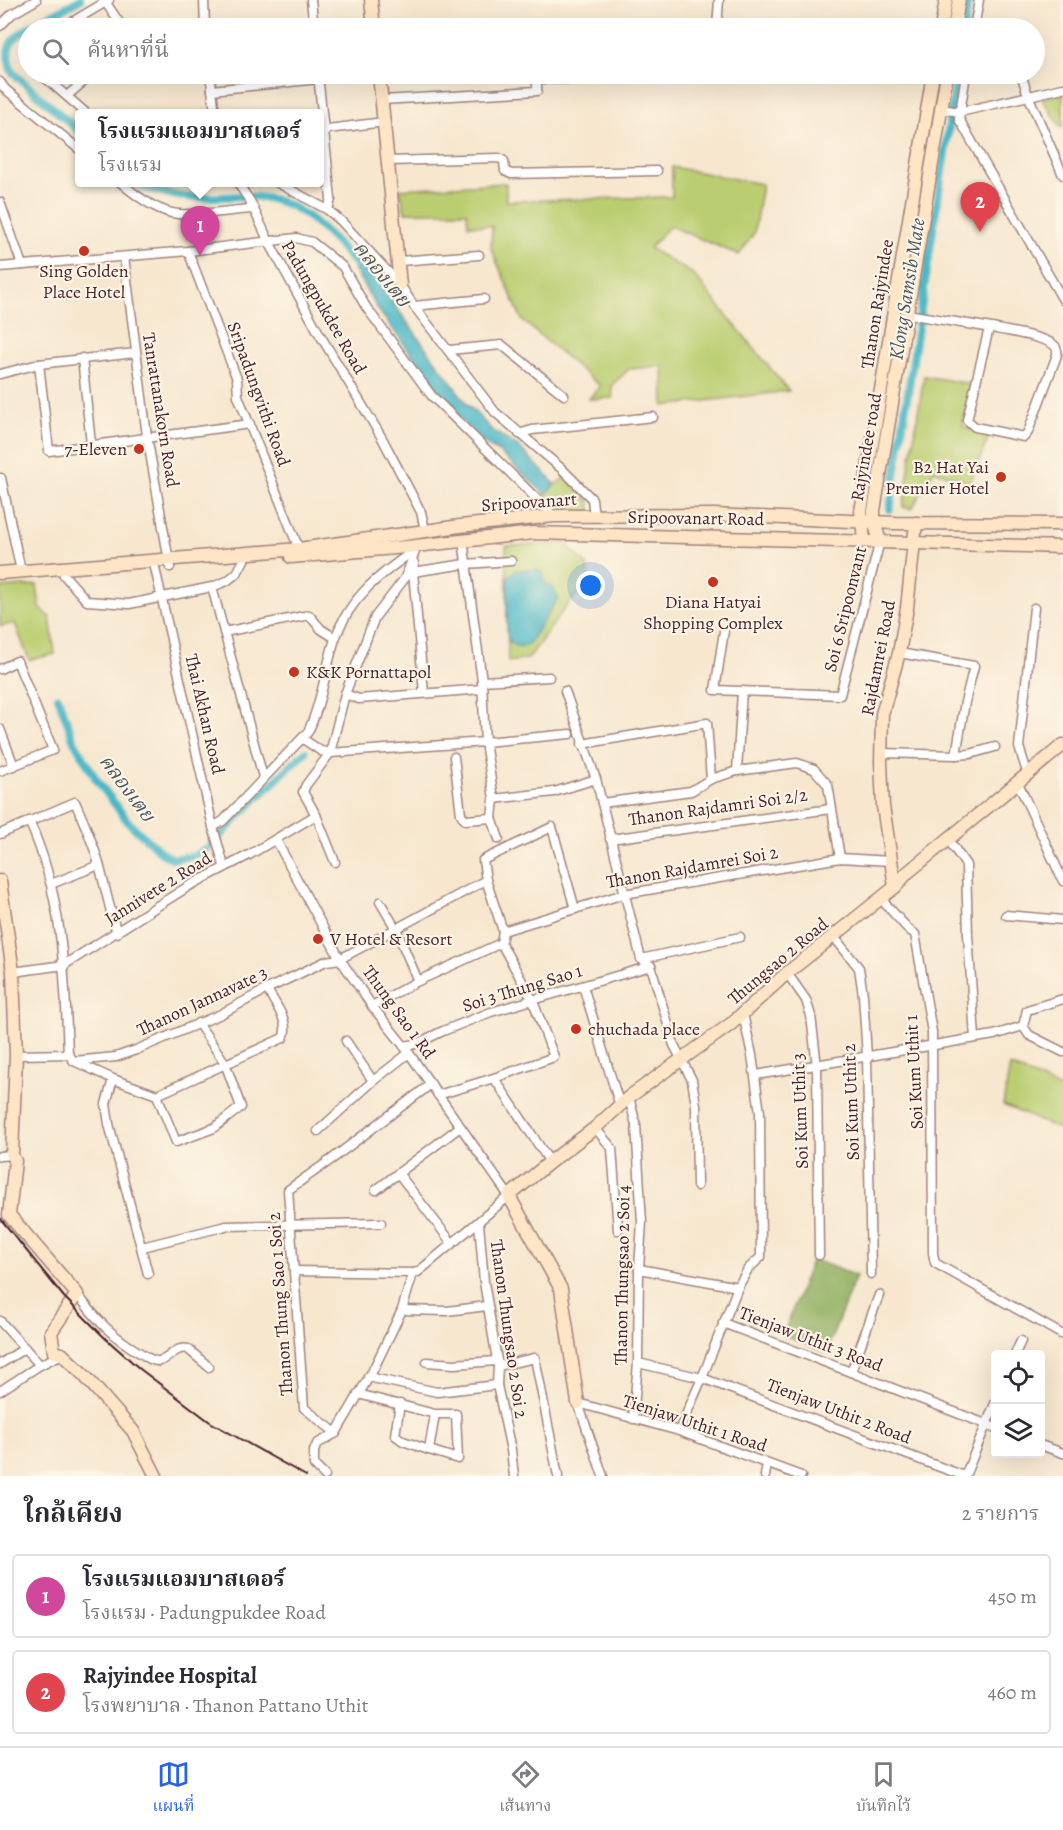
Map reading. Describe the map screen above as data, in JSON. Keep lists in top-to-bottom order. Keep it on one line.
{"streets":{"main road":["Thanon Rajyindee","Rajyindee road","Sripoovanart","Sripoovanart Road","Rajdamrei Road","Thungsao 2 Road"],"street":["Padungpukdee Road","Sripadungvithi Road","Tanrattanakorn Road","Soi 6 Sripoonvant","Thai Akhan Road","Thanon Rajdamri Soi 2/2","Thanon Rajdamrei Soi 2","Jannivete 2 Road","Soi 3 Thung Sao 1","Thanon Jannavate 3","Thung Sao 1 Rd","Soi Kum Uthit 1","Soi Kum Uthit 2","Soi Kum Uthit 3","Thanon Thungsao 2 Soi 4","Thanon Thung Sao 1 Soi 2","Thanon Thungsao 2 Soi 2","Tienjaw Uthit 3 Road","Tienjaw Uthit 2 Road","Tienjaw Uthit 1 Road"]},"crossings":[["Thanon Rajyindee","Rajyindee road"],["Thanon Rajyindee","Sripoovanart"],["Thanon Rajyindee","Sripoovanart Road"],["Padungpukdee Road","Sripadungvithi Road"],["Padungpukdee Road","Tanrattanakorn Road"],["Padungpukdee Road","Sripoovanart"],["Sripadungvithi Road","Sripoovanart"],["Tanrattanakorn Road","Sripoovanart"],["Rajyindee road","Sripoovanart"],["Rajyindee road","Sripoovanart Road"],["Rajyindee road","Soi 6 Sripoonvant"],["Sripoovanart","Sripoovanart Road"],["Sripoovanart","Rajdamrei Road"],["Sripoovanart","Thai Akhan Road"],["Sripoovanart Road","Soi 6 Sripoonvant"],["Sripoovanart Road","Rajdamrei Road"],["Rajdamrei Road","Thanon Rajdamrei Soi 2"],["Rajdamrei Road","Thungsao 2 Road"],["Thai Akhan Road","Jannivete 2 Road"],["Jannivete 2 Road","Thung Sao 1 Rd"],["Thungsao 2 Road","Thung Sao 1 Rd"],["Thungsao 2 Road","Soi Kum Uthit 1"],["Thungsao 2 Road","Soi Kum Uthit 2"],["Thungsao 2 Road","Soi Kum Uthit 3"],["Thungsao 2 Road","Thanon Thungsao 2 Soi 4"],["Soi 3 Thung Sao 1","Thung Sao 1 Rd"],["Soi 3 Thung Sao 1","Thanon Thungsao 2 Soi 4"],["Thanon Jannavate 3","Thung Sao 1 Rd"],["Thung Sao 1 Rd","Thanon Thung Sao 1 Soi 2"],["Thanon Thungsao 2 Soi 4","Tienjaw Uthit 2 Road"],["Thanon Thungsao 2 Soi 4","Tienjaw Uthit 1 Road"],["Tienjaw Uthit 3 Road","Tienjaw Uthit 2 Road"],["Tienjaw Uthit 3 Road","Tienjaw Uthit 1 Road"]],"water":["คลองเตย","Klong Samsib Mate"],"places":["Sing Golden Place Hotel","7-Eleven","B2 Hat Yai Premier Hotel","Diana Hatyai Shopping Complex","K&K Pornattapol","V Hotel & Resort","chuchada place"],"page":{"search":"ค้นหาที่นี่","popup":["โรงแรมแอมบาสเดอร์","โรงแรม"],"pins":["2","1"],"heading":["ใกล้เคียง","2 รายการ"],"list":[{"mark":"1","name":"โรงแรมแอมบาสเดอร์","note":"โรงแรม · Padungpukdee Road","value":"450 m"},{"mark":"2","name":"Rajyindee Hospital","note":"โรงพยาบาล · Thanon Pattano Uthit","value":"460 m"}],"nav":["แผนที่","เส้นทาง","บันทึกไว้"]}}
